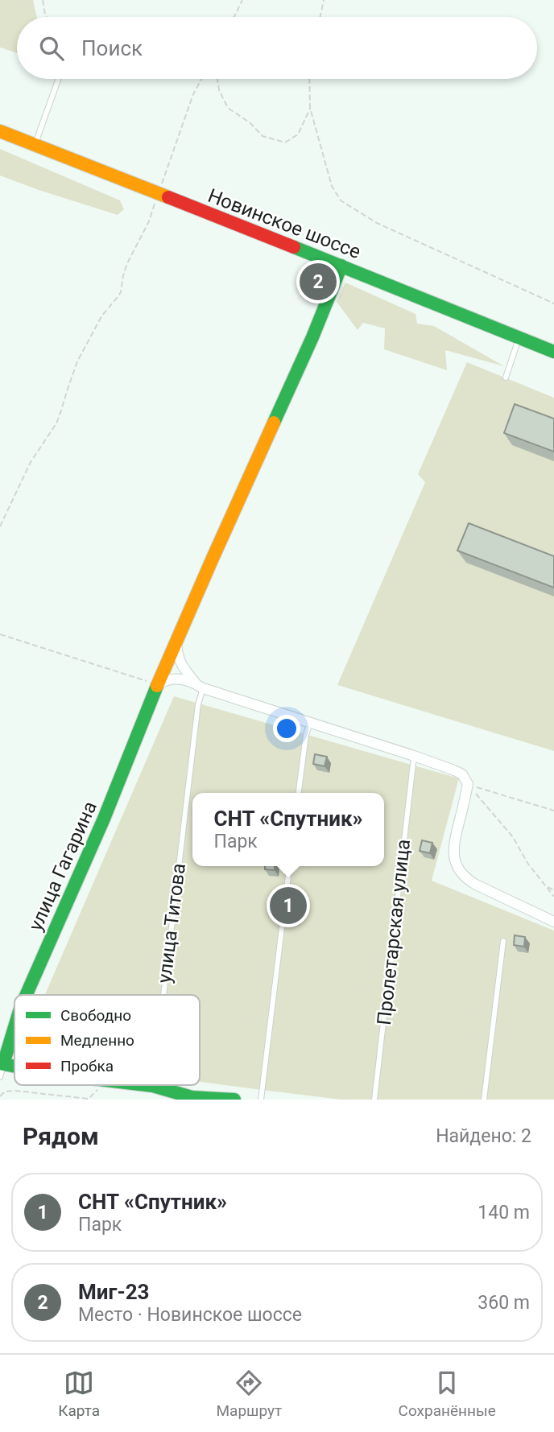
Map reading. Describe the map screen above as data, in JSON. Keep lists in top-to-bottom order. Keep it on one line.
{"streets":{"street":["Новинское шоссе","улица Гагарина"],"lane":["улица Титова","Пролетарская улица"]},"crossings":[["Новинское шоссе","улица Гагарина"]],"legend":["Свободно","Медленно","Пробка"],"page":{"search":"Поиск","pins":["2","1"],"popup":["СНТ «Спутник»","Парк"],"heading":["Рядом","Найдено: 2"],"list":[{"mark":"1","name":"СНТ «Спутник»","note":"Парк","value":"140 m"},{"mark":"2","name":"Миг-23","note":"Место · Новинское шоссе","value":"360 m"}],"nav":["Карта","Маршрут","Сохранённые"]}}
